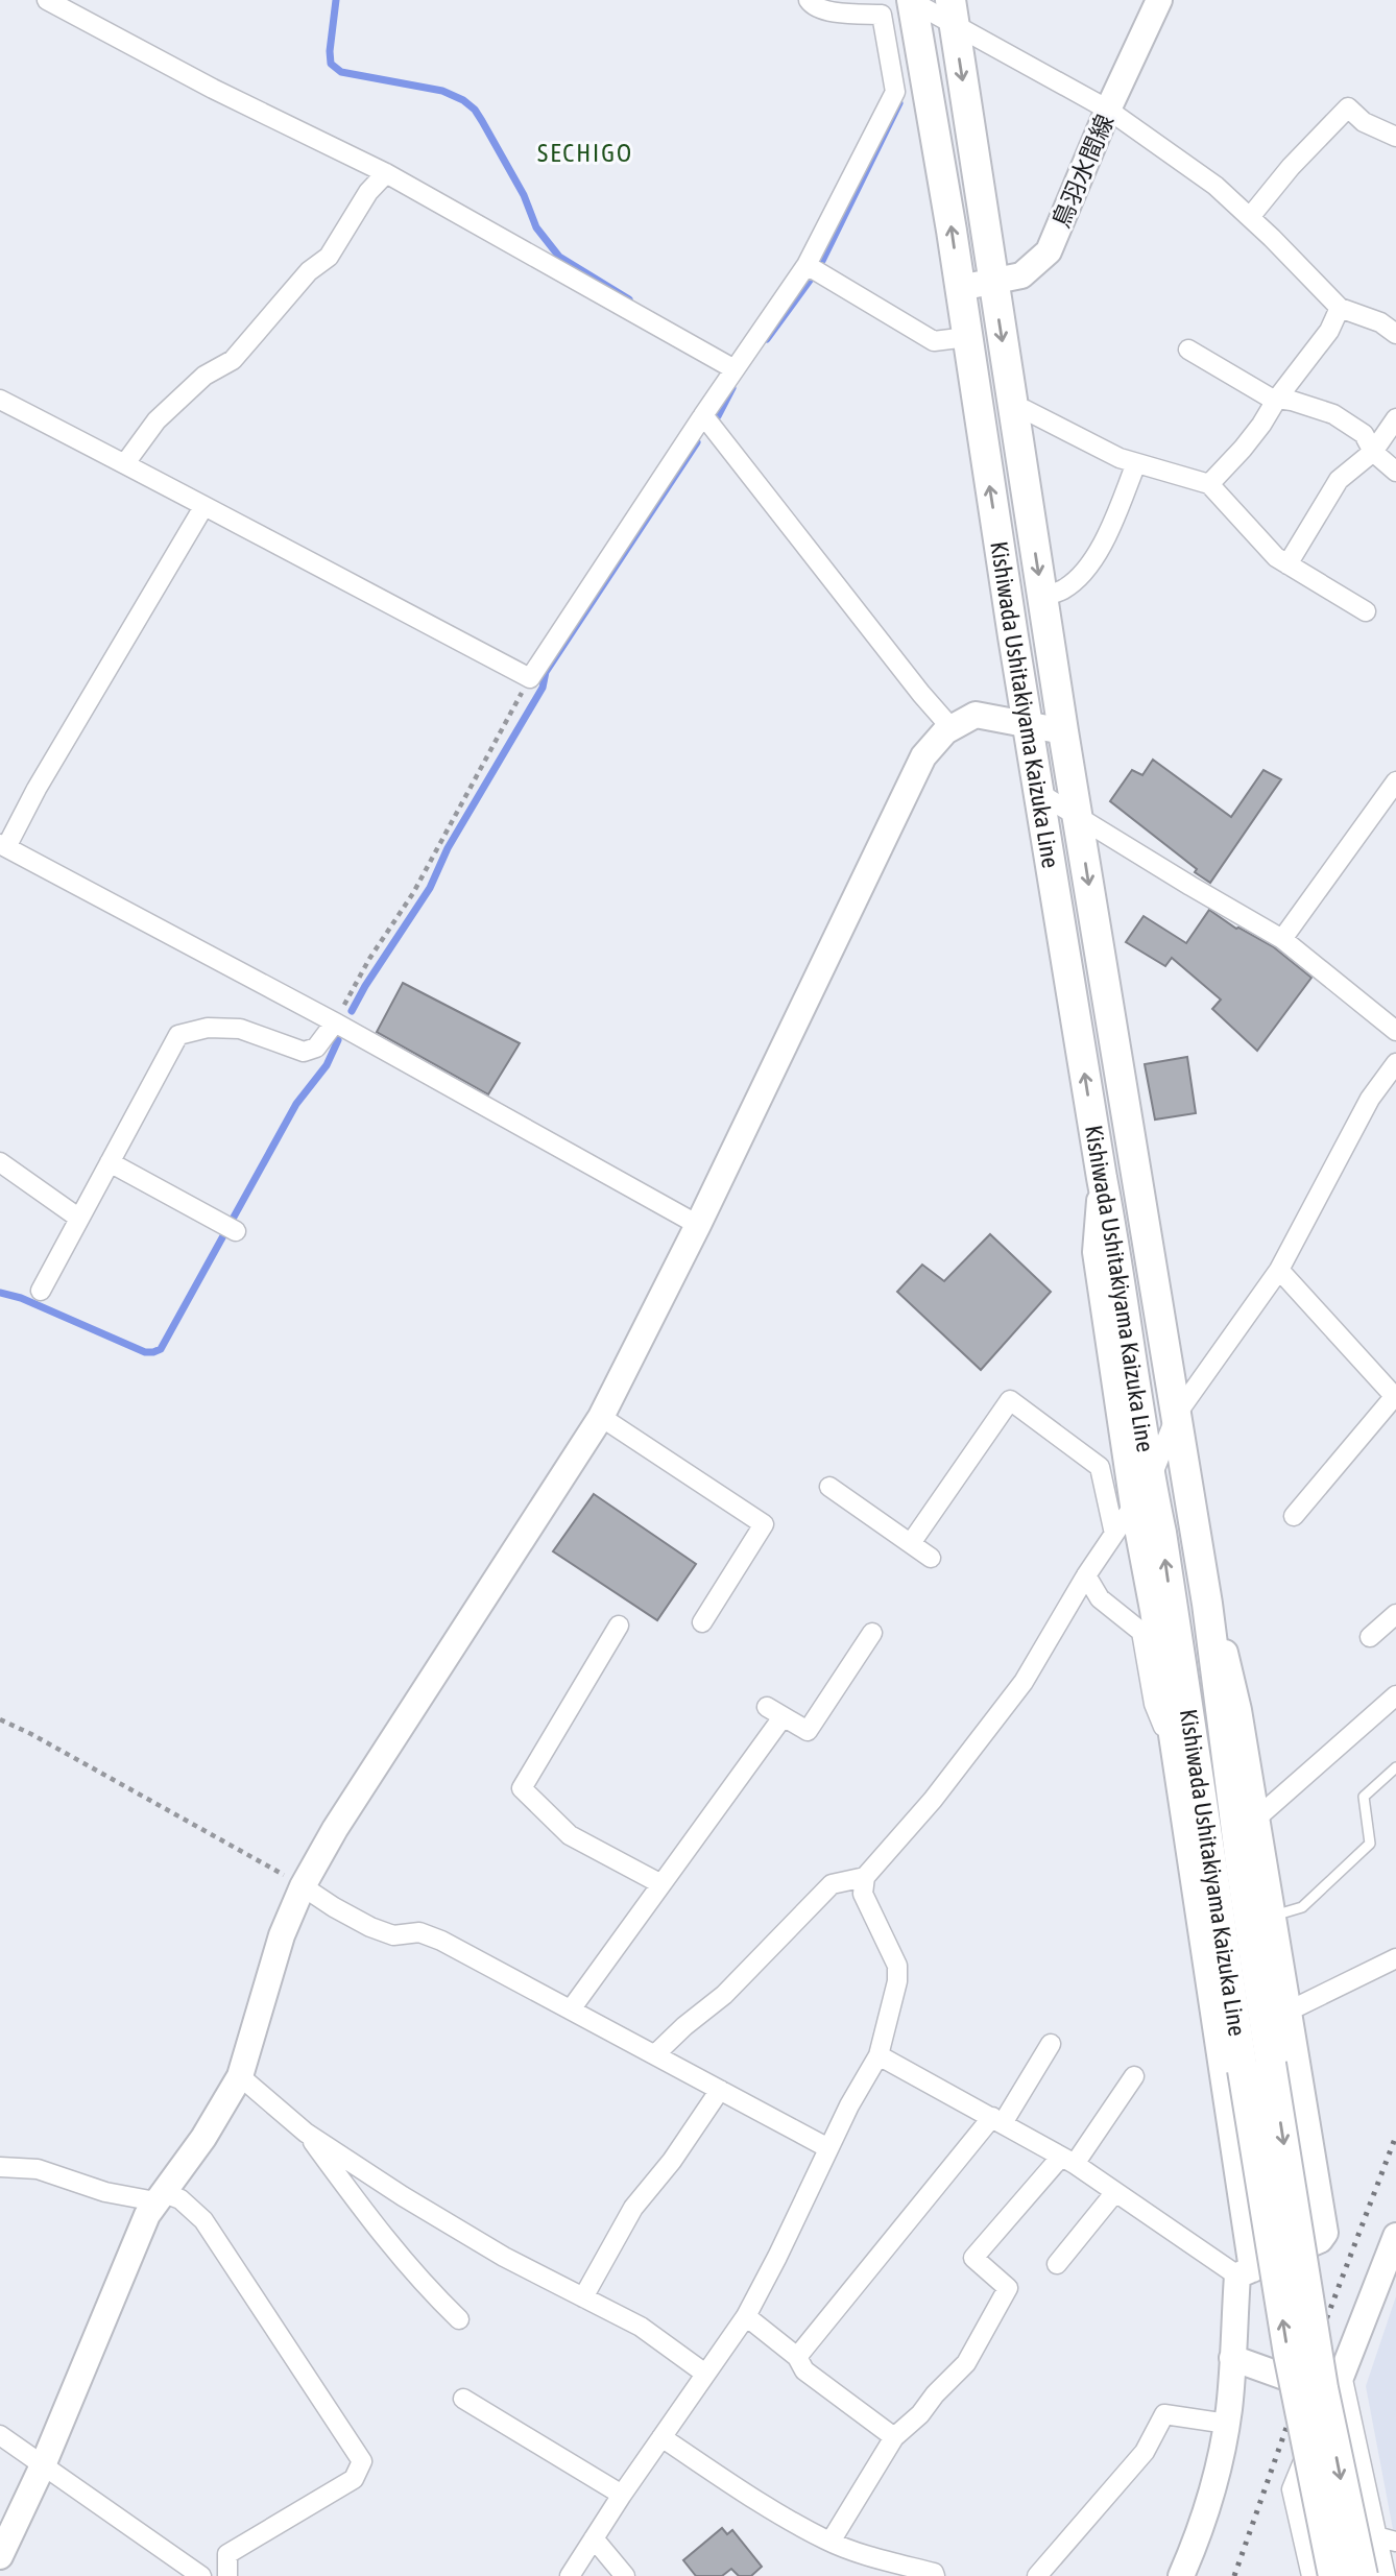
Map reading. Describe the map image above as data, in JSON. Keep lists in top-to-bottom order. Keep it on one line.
{"streets":{"main road":["Kishiwada Ushitakiyama Kaizuka Line"],"street":["鳥羽水間線"]},"crossings":[["鳥羽水間線","Kishiwada Ushitakiyama Kaizuka Line"]],"districts":["SECHIGO"]}
